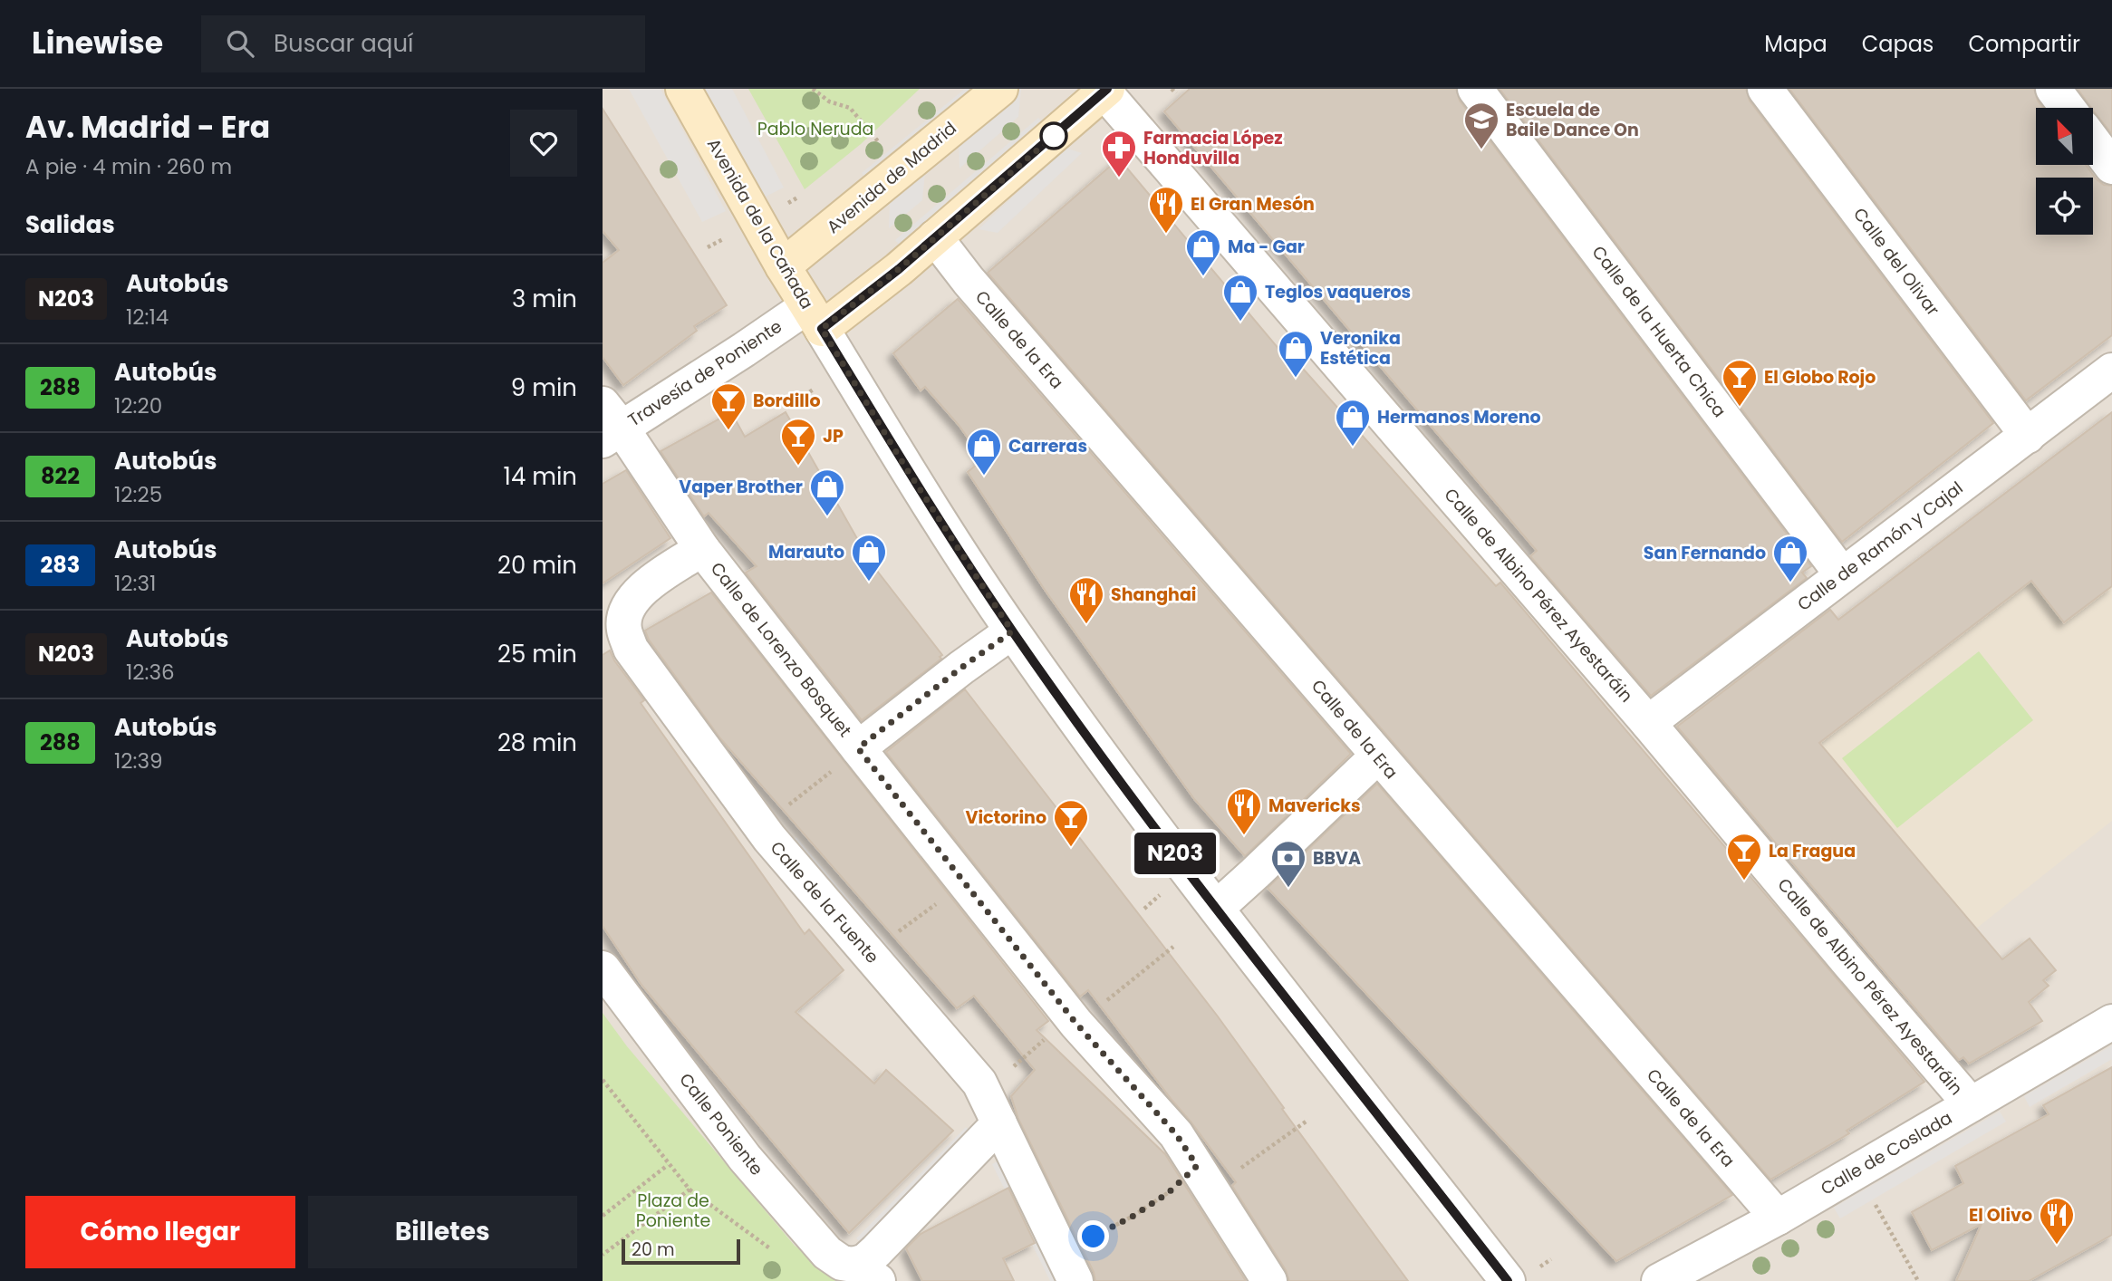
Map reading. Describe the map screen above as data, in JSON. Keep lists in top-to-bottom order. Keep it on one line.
{"streets":{"street":["Avenida de Madrid","Avenida de la Cañada","Calle del Olivar","Calle de la Huerta Chica","Calle de la Era","Travesía de Poniente","Calle de Ramón y Cajal","Calle de Albino Pérez Ayestaráin","Calle de Lorenzo Bosquet","Calle de la Fuente","Calle Poniente","Calle de Coslada"]},"crossings":[["Avenida de Madrid","Avenida de la Cañada"],["Avenida de la Cañada","Travesía de Poniente"],["Calle del Olivar","Calle de Ramón y Cajal"],["Calle de la Huerta Chica","Calle de Ramón y Cajal"],["Calle de la Era","Calle de Coslada"],["Travesía de Poniente","Calle de Lorenzo Bosquet"],["Calle de Ramón y Cajal","Calle de Albino Pérez Ayestaráin"],["Calle de Albino Pérez Ayestaráin","Calle de Coslada"],["Calle de Lorenzo Bosquet","Calle de la Fuente"],["Calle de la Fuente","Calle Poniente"]],"parks":["Pablo Neruda","Plaza de Poniente"],"places":{"school or university":["Escuela de Baile Dance On"],"pharmacy":["Farmacia López Honduvilla"],"restaurant":["El Gran Mesón","Shanghai","Mavericks","El Olivo"],"shop":["Ma - Gar","Teglos vaqueros","Veronika Estética","Hermanos Moreno","Carreras","Vaper Brother","Marauto","San Fernando"],"bar":["El Globo Rojo","Bordillo","JP","Victorino","La Fragua"],"bank":["BBVA"]},"lines":["bus line N203"],"scale_bar":"20 m","north":"top left","page":{"header":"Linewise","search":"Buscar aquí","nav":["Mapa","Capas","Compartir"],"heading":[["Av. Madrid - Era","A pie · 4 min · 260 m"],"Salidas"],"on_map":"N203","list":[{"mark":"N203","name":"Autobús","note":"12:14","value":"3 min"},{"mark":"288","name":"Autobús","note":"12:20","value":"9 min"},{"mark":"822","name":"Autobús","note":"12:25","value":"14 min"},{"mark":"283","name":"Autobús","note":"12:31","value":"20 min"},{"mark":"N203","name":"Autobús","note":"12:36","value":"25 min"},{"mark":"288","name":"Autobús","note":"12:39","value":"28 min"}],"buttons":["Cómo llegar","Billetes"],"scale":"20 m"}}
